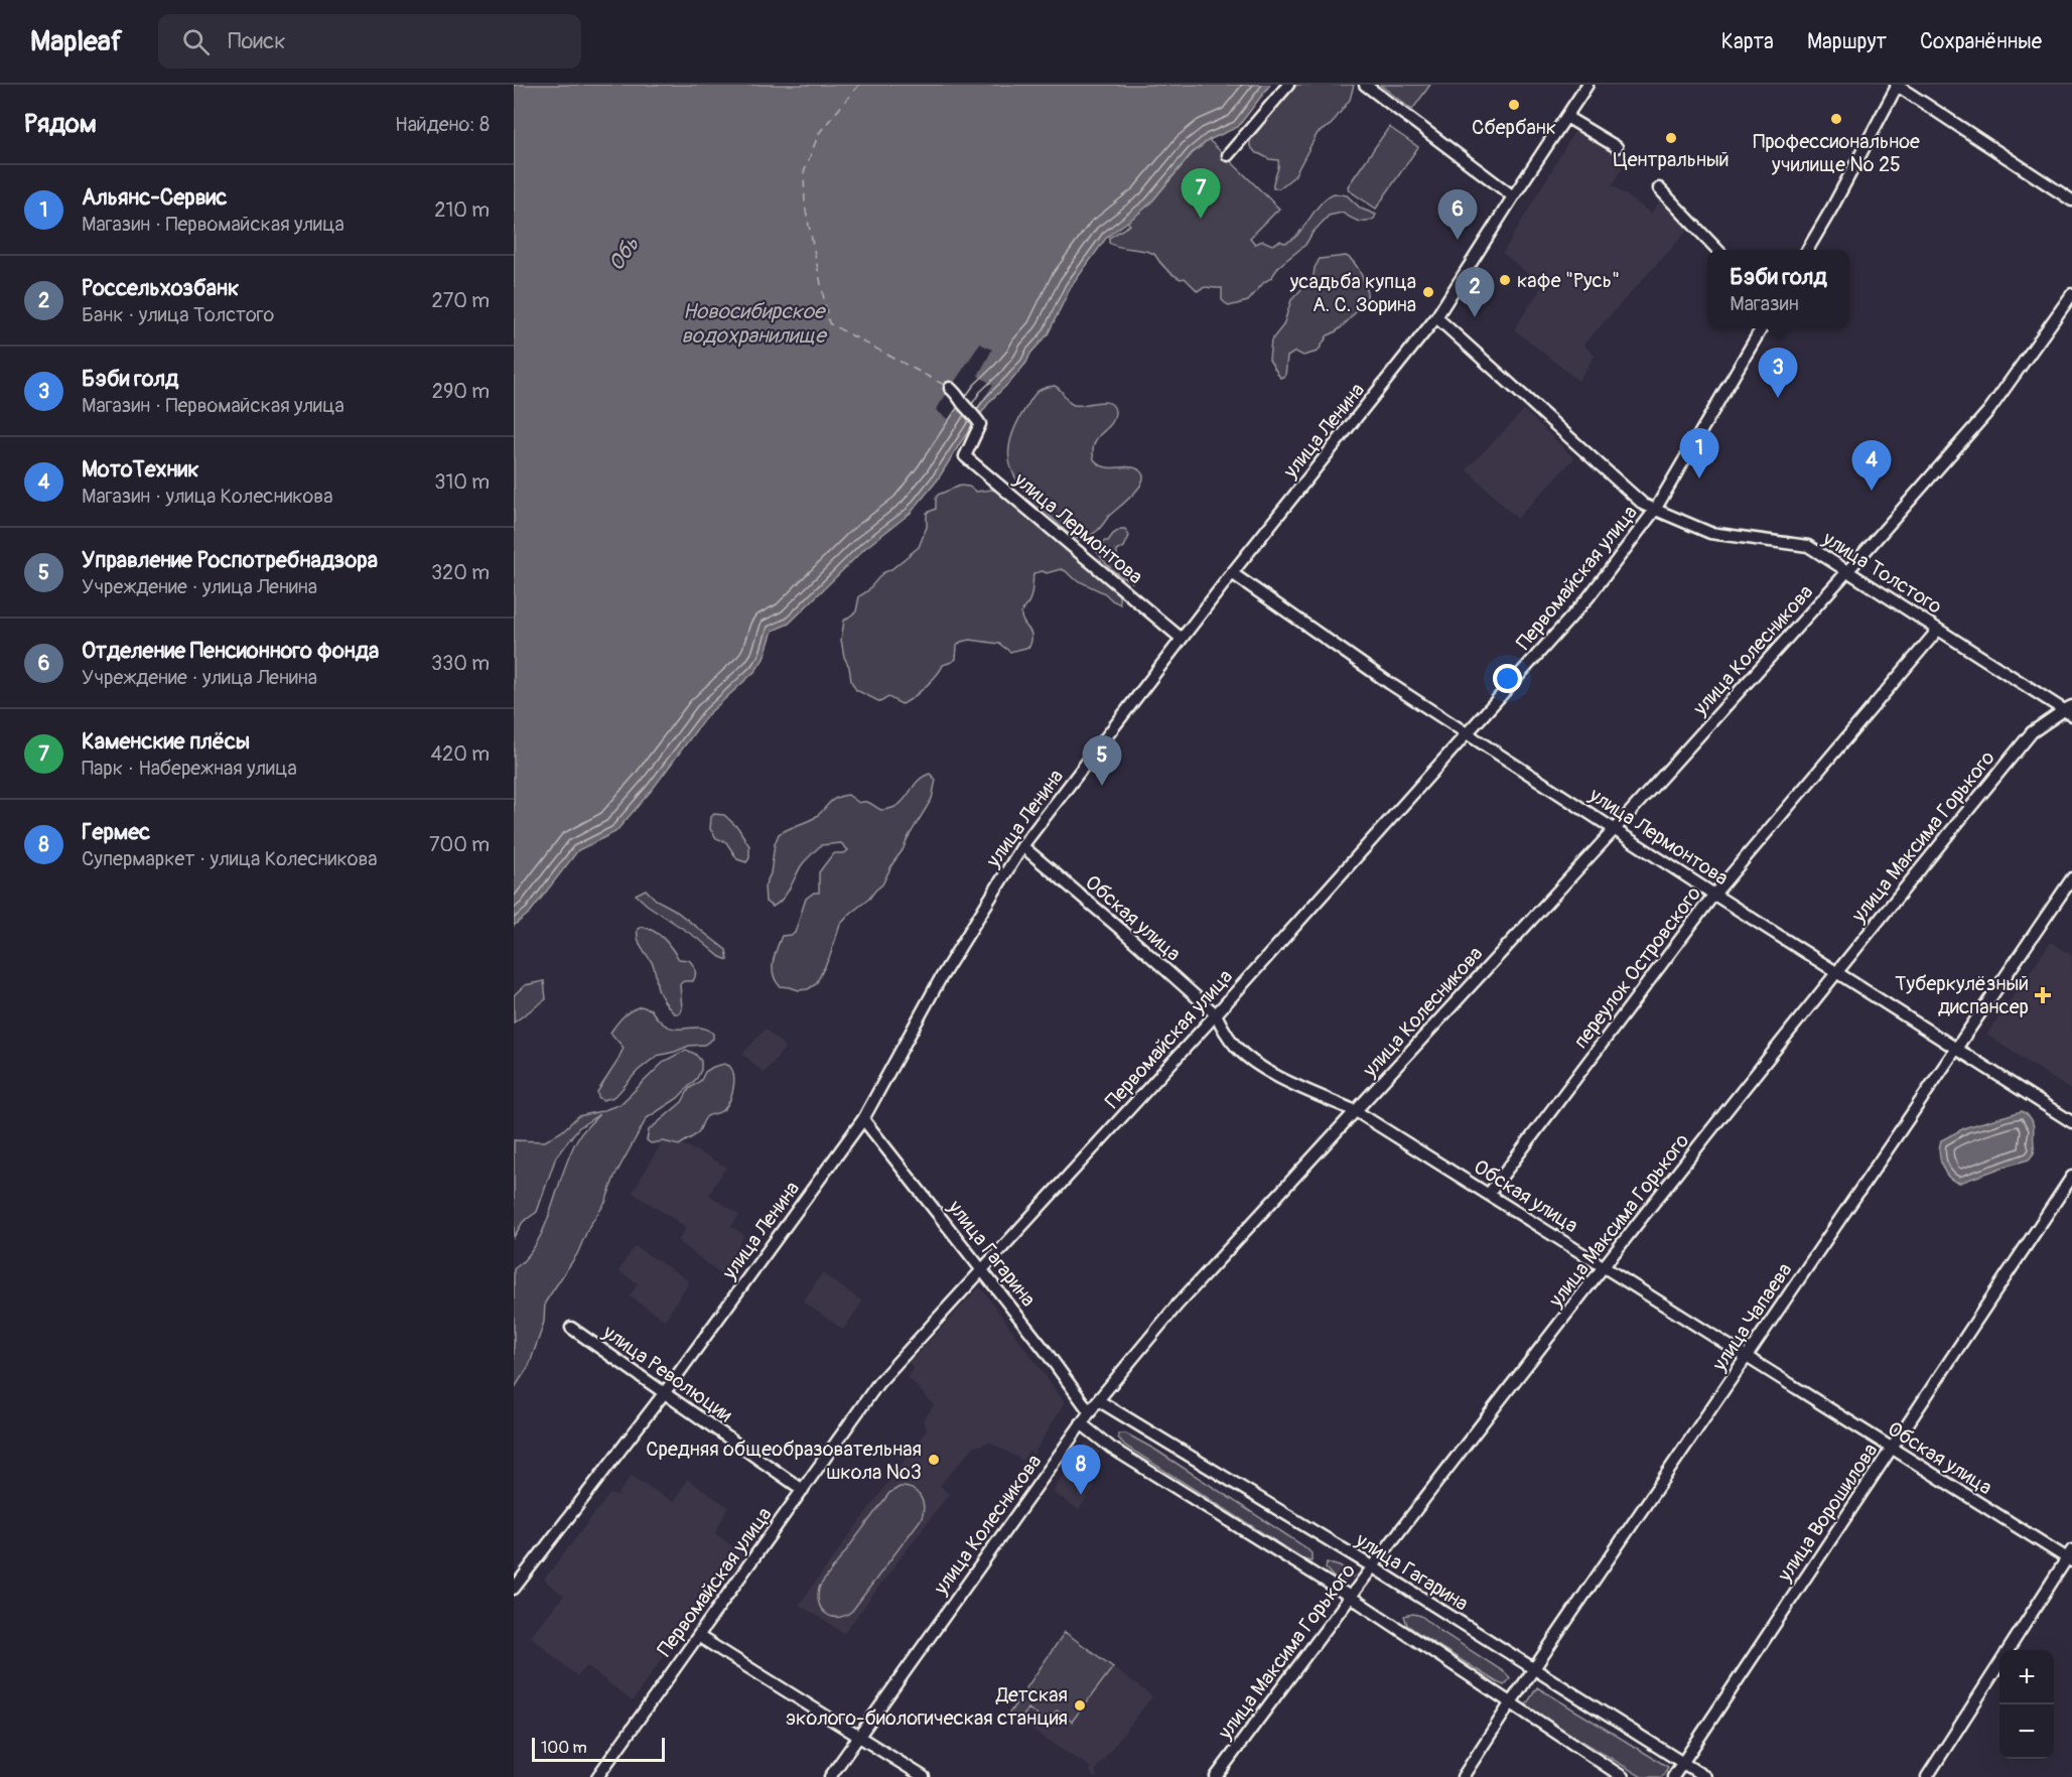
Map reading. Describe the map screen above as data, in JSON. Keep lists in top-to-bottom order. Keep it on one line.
{"streets":{"street":["улица Ленина","улица Лермонтова","улица Толстого","Первомайская улица","улица Колесникова","улица Максима Горького","Обская улица","переулок Островского","улица Гагарина","улица Чапаева","улица Революции","улица Ворошилова"]},"crossings":[["улица Ленина","улица Лермонтова"],["улица Ленина","улица Толстого"],["улица Ленина","Обская улица"],["улица Ленина","улица Гагарина"],["улица Ленина","улица Революции"],["улица Лермонтова","Первомайская улица"],["улица Лермонтова","улица Колесникова"],["улица Лермонтова","улица Максима Горького"],["улица Лермонтова","переулок Островского"],["улица Лермонтова","улица Чапаева"],["улица Толстого","Первомайская улица"],["улица Толстого","улица Колесникова"],["улица Толстого","улица Максима Горького"],["улица Толстого","переулок Островского"],["Первомайская улица","Обская улица"],["Первомайская улица","улица Гагарина"],["Первомайская улица","улица Революции"],["улица Колесникова","Обская улица"],["улица Колесникова","улица Гагарина"],["улица Максима Горького","Обская улица"],["улица Максима Горького","улица Гагарина"],["Обская улица","переулок Островского"],["Обская улица","улица Чапаева"],["Обская улица","улица Ворошилова"],["улица Гагарина","улица Чапаева"],["улица Гагарина","улица Ворошилова"]],"water":["Обь","Новосибирское водохранилище"],"places":{"other":["Сбербанк","Профессиональное училище № 25","Центральный","кафе \"Русь\"","усадьба купца А. С. Зорина","Средняя общеобразовательная школа №3","Детская эколого-биологическая станция"],"health":["Туберкулёзный диспансер"]},"scale_bar":"100 m","page":{"header":"Mapleaf","search":"Поиск","nav":["Карта","Маршрут","Сохранённые"],"heading":["Рядом","Найдено: 8"],"list":[{"mark":"1","name":"Альянс-Сервис","note":"Магазин · Первомайская улица","value":"210 m"},{"mark":"2","name":"Россельхозбанк","note":"Банк · улица Толстого","value":"270 m"},{"mark":"3","name":"Бэби голд","note":"Магазин · Первомайская улица","value":"290 m"},{"mark":"4","name":"МотоТехник","note":"Магазин · улица Колесникова","value":"310 m"},{"mark":"5","name":"Управление Роспотребнадзора","note":"Учреждение · улица Ленина","value":"320 m"},{"mark":"6","name":"Отделение Пенсионного фонда","note":"Учреждение · улица Ленина","value":"330 m"},{"mark":"7","name":"Каменские плёсы","note":"Парк · Набережная улица","value":"420 m"},{"mark":"8","name":"Гермес","note":"Супермаркет · улица Колесникова","value":"700 m"}],"pins":["7","6","2","3","1","4","5","8"],"popup":["Бэби голд","Магазин"],"map_buttons":["+","−"],"scale":"100 m"}}
